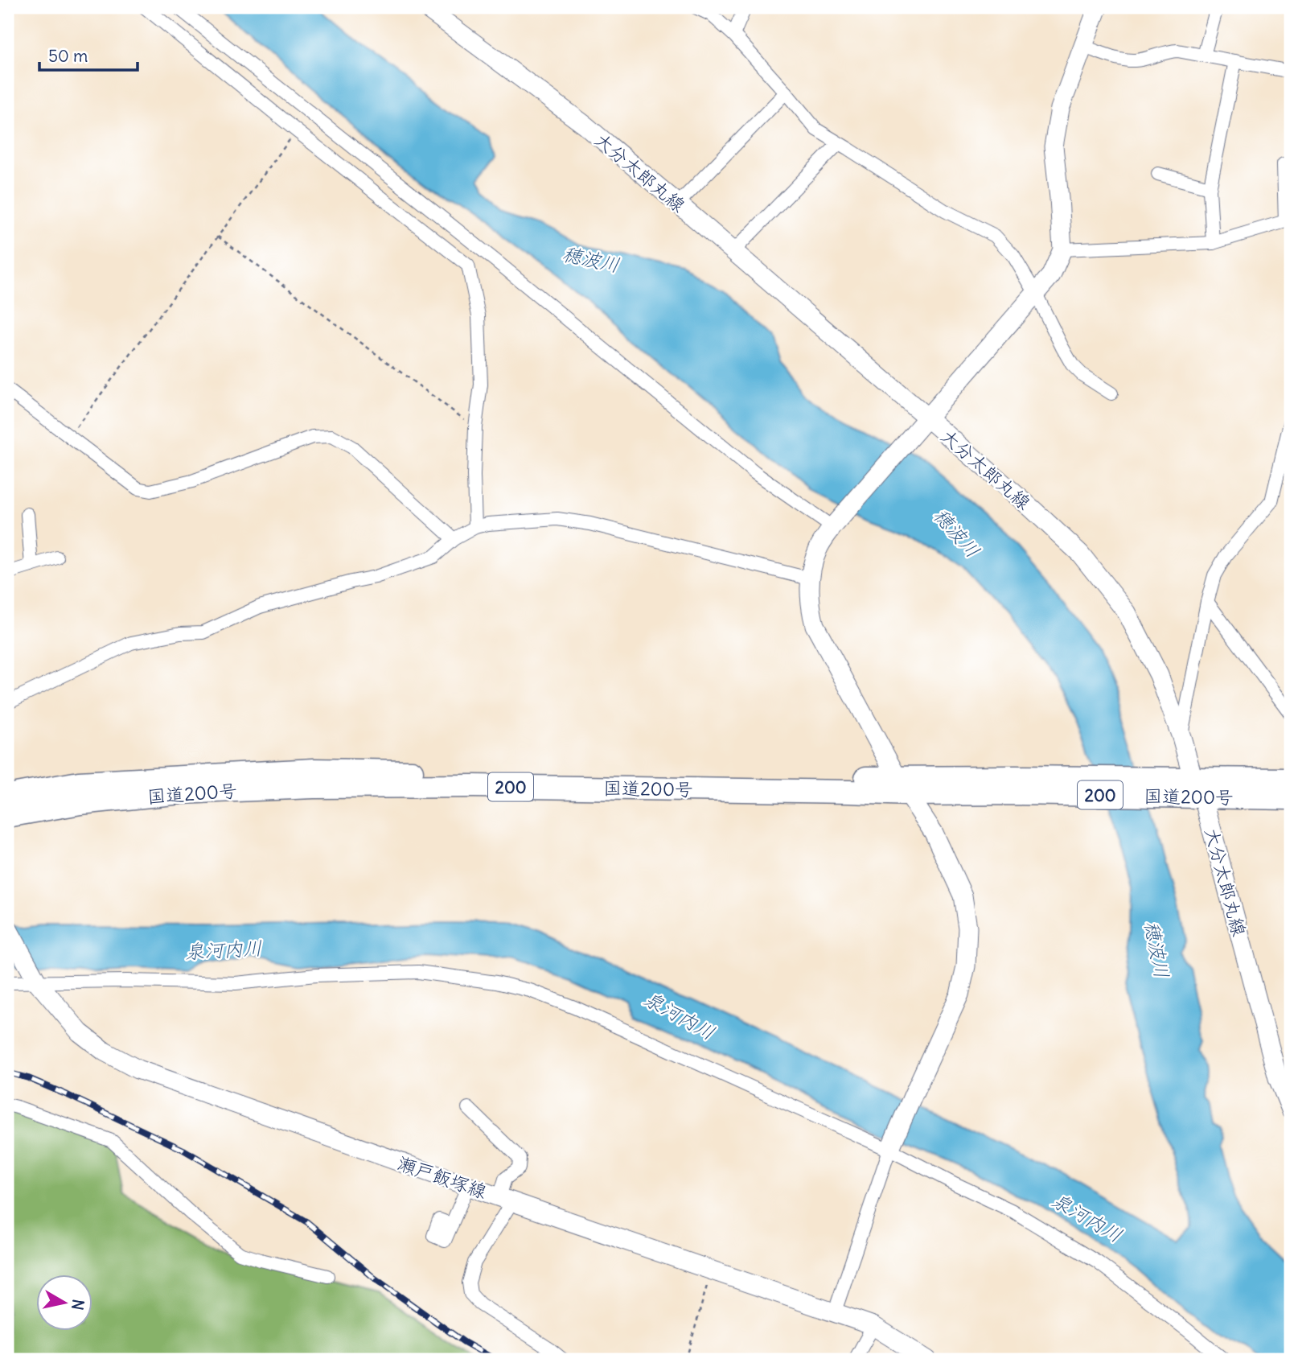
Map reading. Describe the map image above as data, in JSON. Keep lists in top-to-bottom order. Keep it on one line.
{"streets":{"highway":["200","国道200号"],"main road":["大分太郎丸線","瀬戸飯塚線"]},"crossings":[["大分太郎丸線","国道200号"]],"water":["穂波川","泉河内川"],"scale_bar":"50 m","north":"right"}
